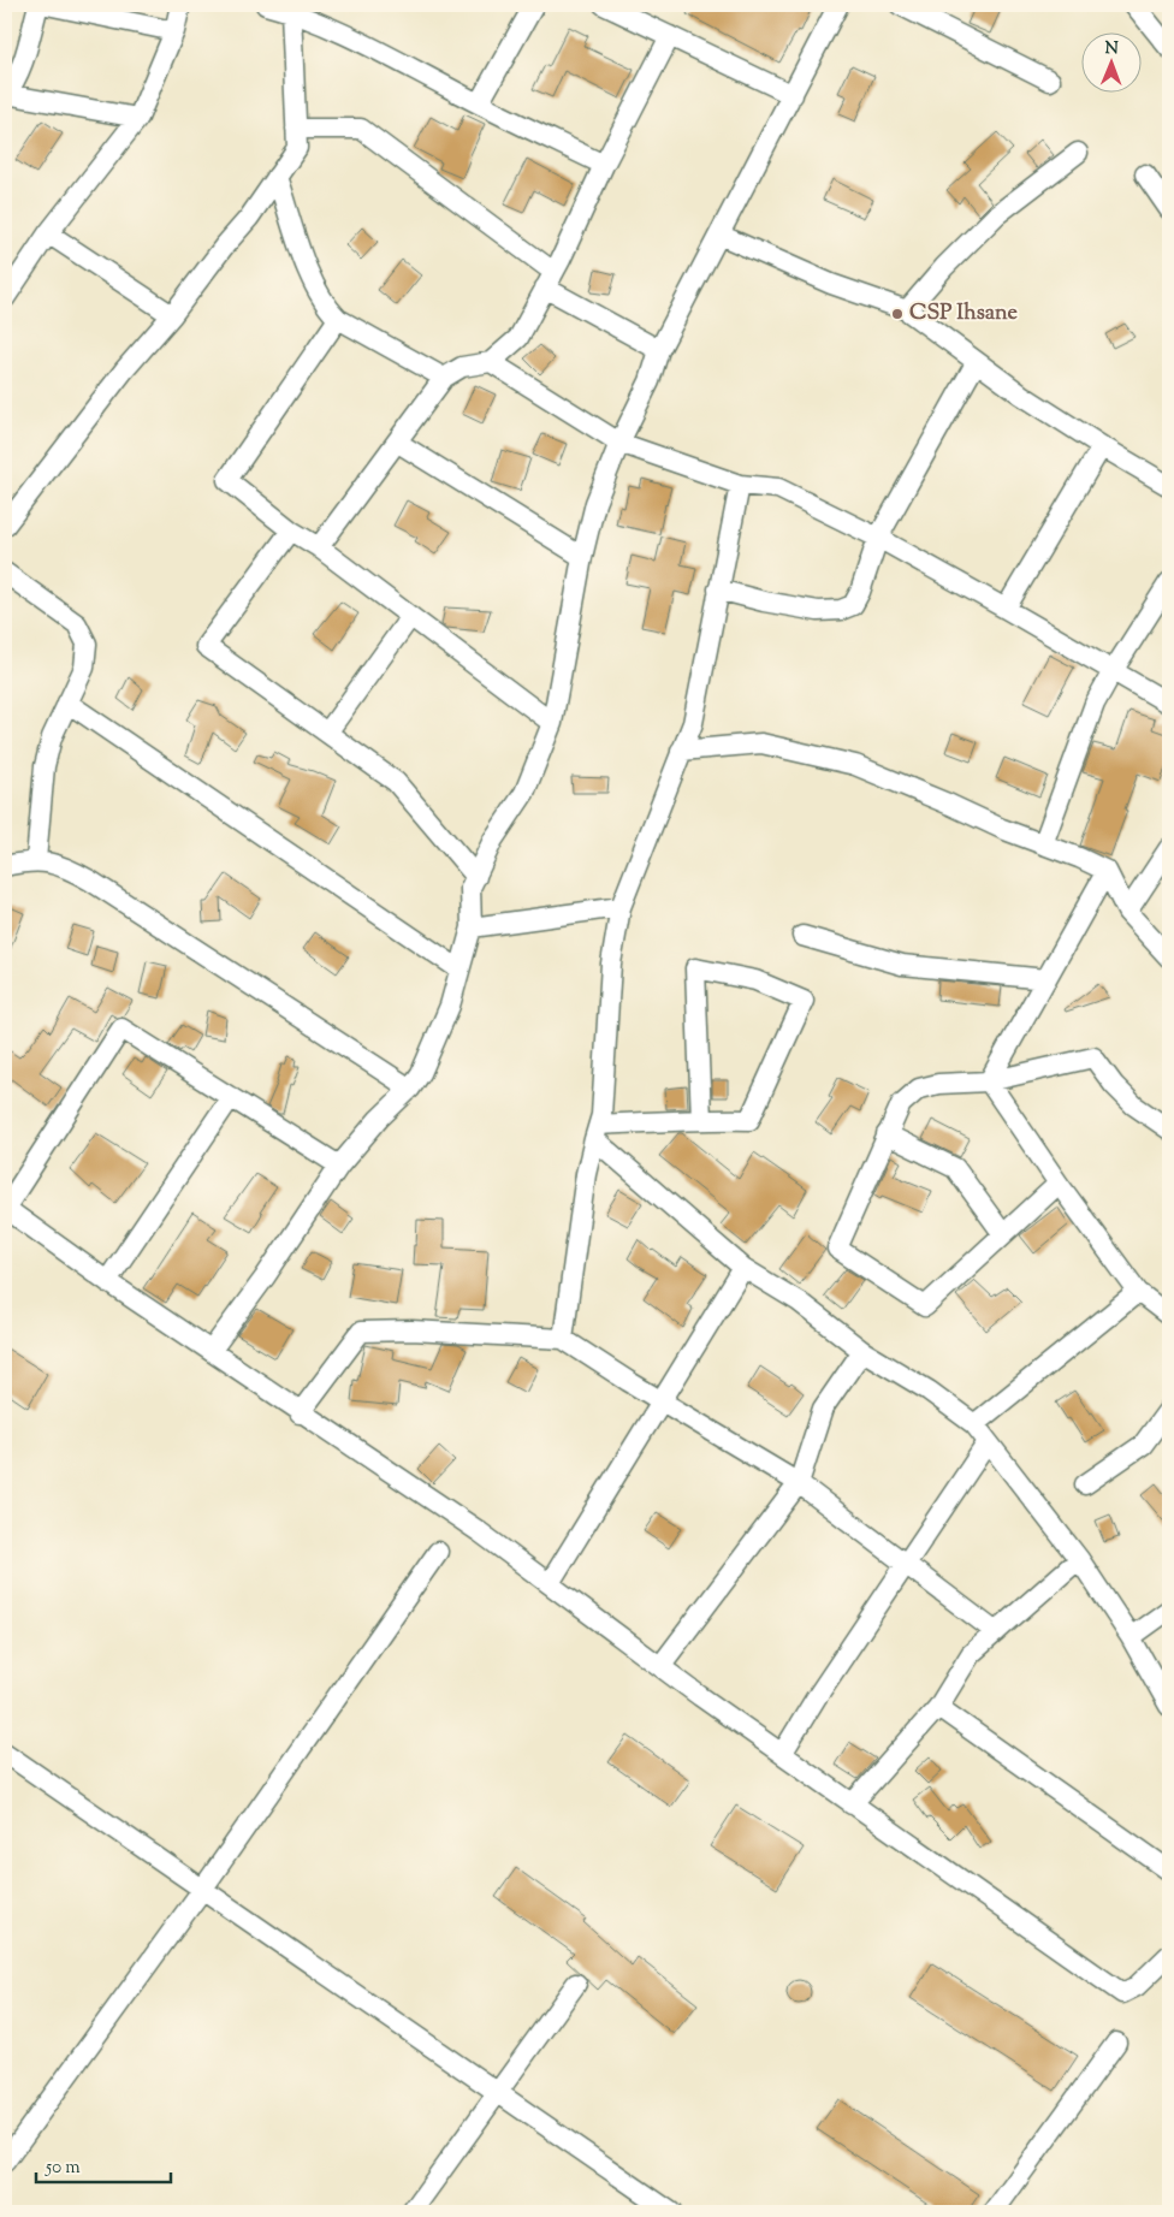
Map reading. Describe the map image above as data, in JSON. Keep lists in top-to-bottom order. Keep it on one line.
{"places":["CSP Ihsane"],"scale_bar":"50 m","north":"top"}
